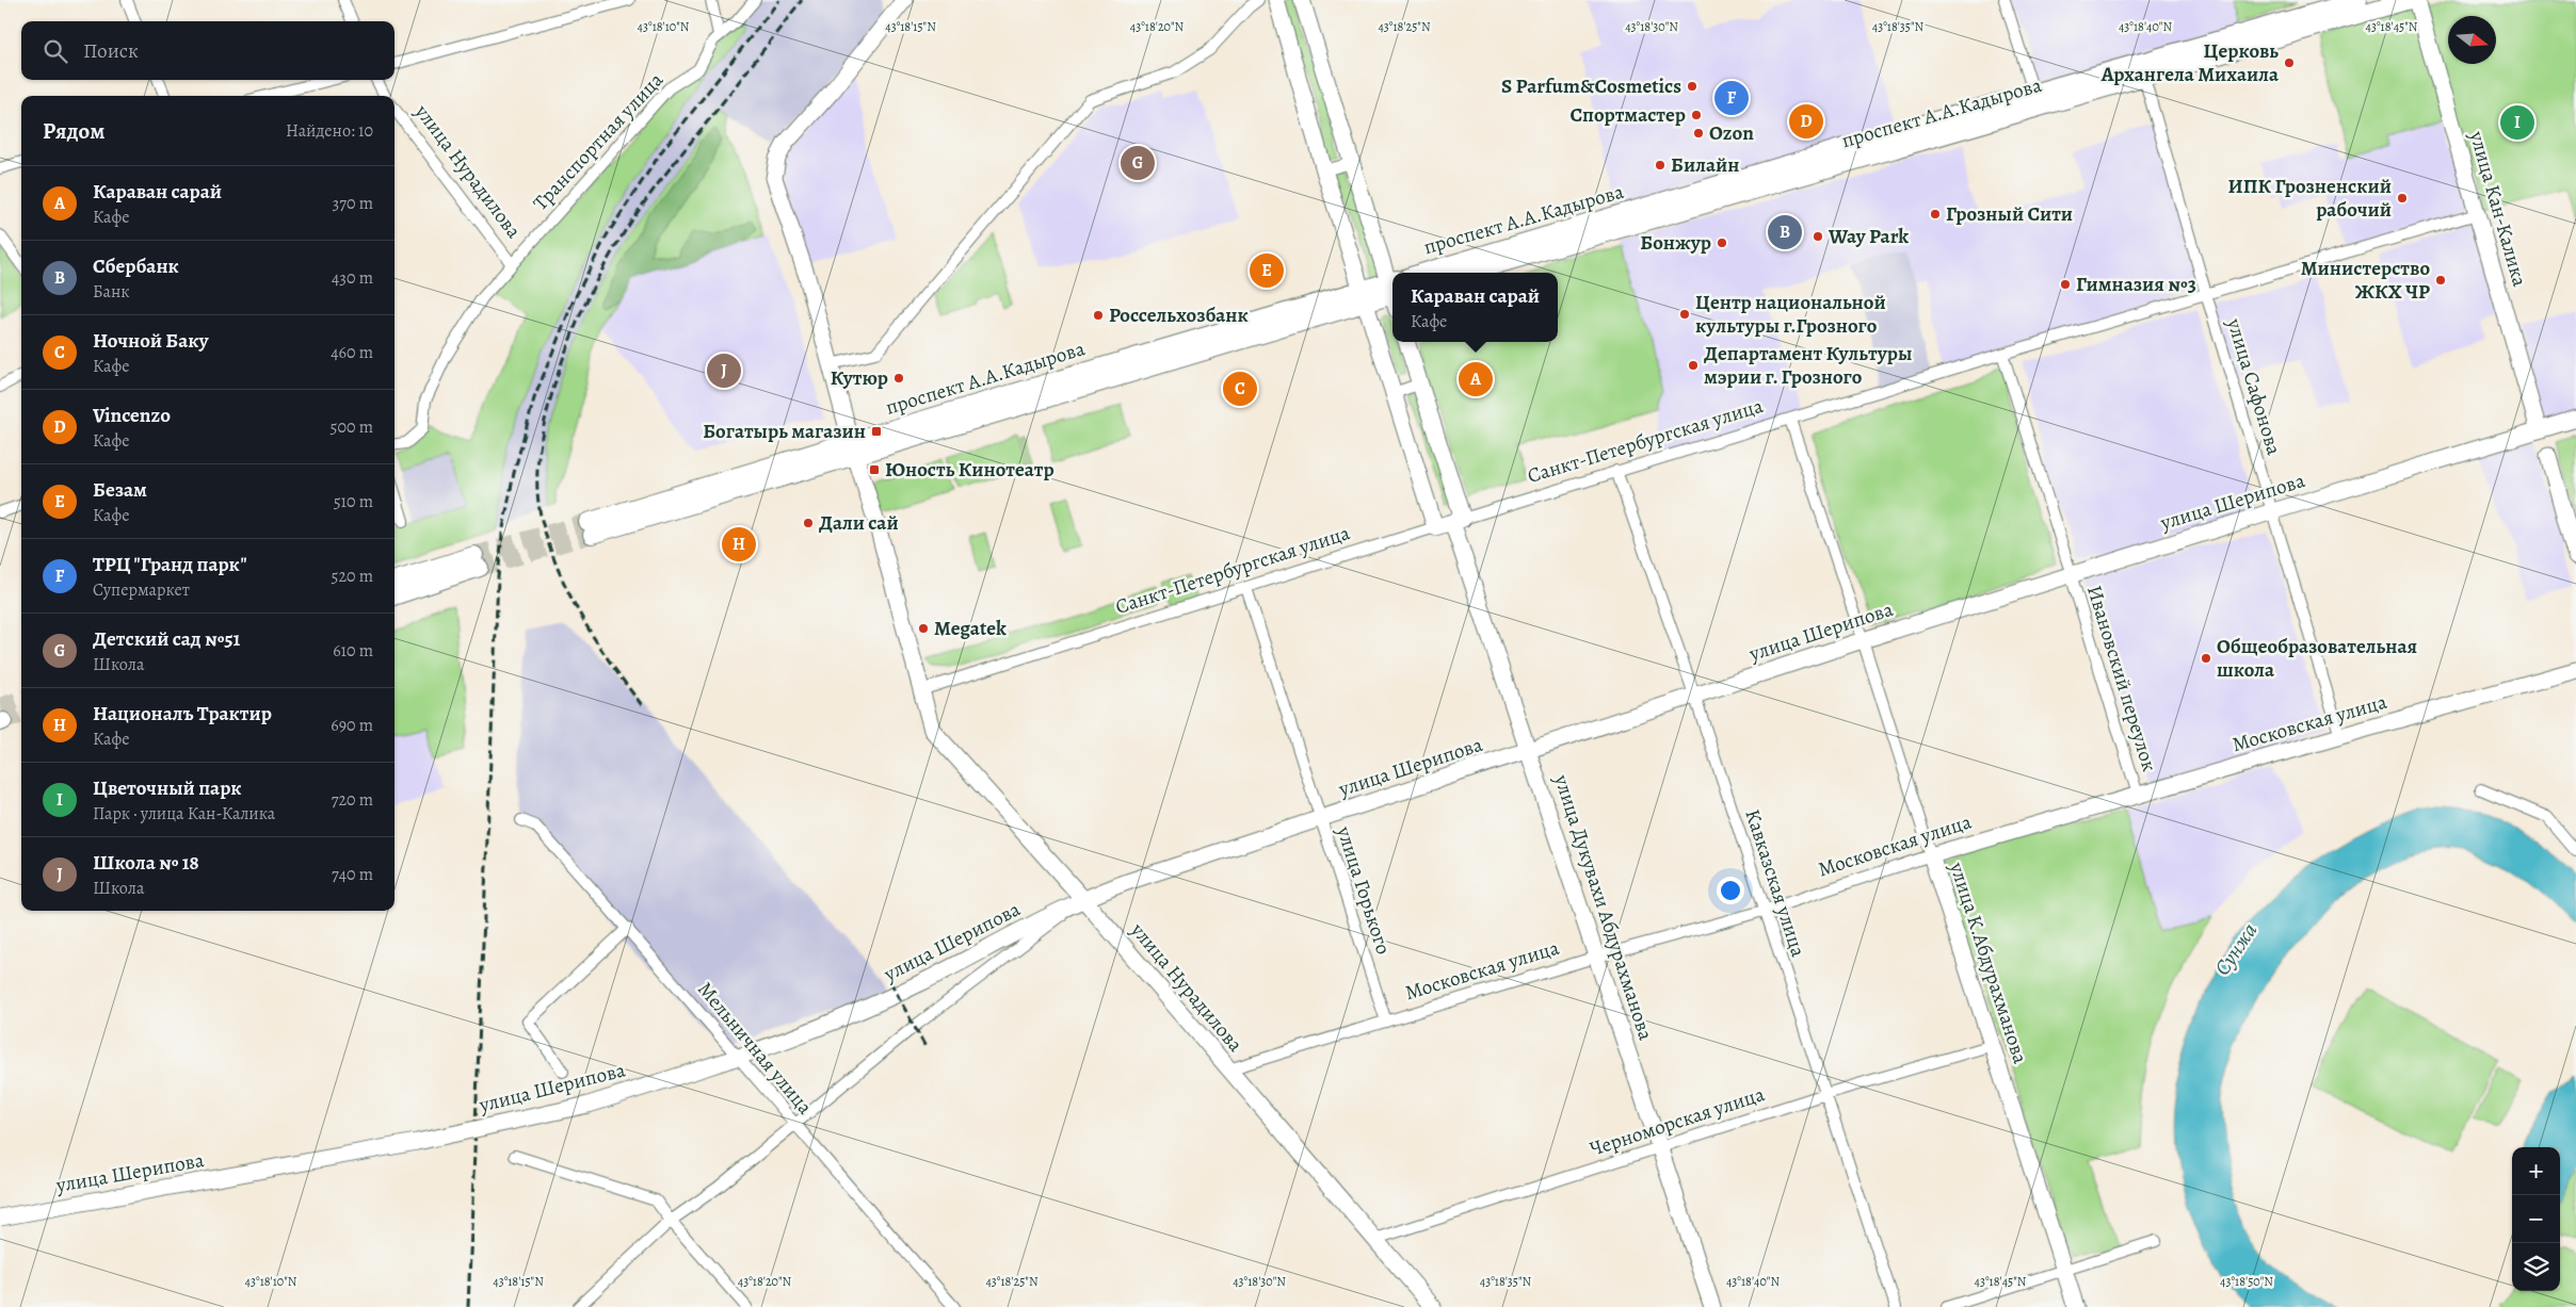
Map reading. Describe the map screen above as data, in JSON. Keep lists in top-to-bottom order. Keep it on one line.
{"streets":{"main road":["проспект А.А.Кадырова"],"street":["Транспортная улица","улица Нурадилова","улица Кан-Калика","улица Сафонова","Санкт-Петербургская улица","улица Шерипова","Ивановский переулок","Московская улица","Кавказская улица","улица Горького","улица Дукувахи Абдурахманова","улица К.Абдурахманова","Мельничная улица","Черноморская улица"]},"crossings":[["проспект А.А.Кадырова","улица Нурадилова"],["проспект А.А.Кадырова","улица Сафонова"],["Транспортная улица","улица Нурадилова"],["улица Нурадилова","Санкт-Петербургская улица"],["улица Нурадилова","улица Шерипова"],["улица Нурадилова","Московская улица"],["улица Нурадилова","Черноморская улица"],["улица Кан-Калика","Санкт-Петербургская улица"],["улица Кан-Калика","улица Шерипова"],["улица Сафонова","Санкт-Петербургская улица"],["улица Сафонова","улица Шерипова"],["улица Сафонова","Московская улица"],["Санкт-Петербургская улица","Ивановский переулок"],["Санкт-Петербургская улица","Кавказская улица"],["Санкт-Петербургская улица","улица Горького"],["Санкт-Петербургская улица","улица Дукувахи Абдурахманова"],["Санкт-Петербургская улица","улица К.Абдурахманова"],["улица Шерипова","Ивановский переулок"],["улица Шерипова","Кавказская улица"],["улица Шерипова","улица Горького"],["улица Шерипова","улица Дукувахи Абдурахманова"],["улица Шерипова","улица К.Абдурахманова"],["улица Шерипова","Мельничная улица"],["Ивановский переулок","Московская улица"],["Московская улица","Кавказская улица"],["Московская улица","улица Горького"],["Московская улица","улица Дукувахи Абдурахманова"],["Московская улица","улица К.Абдурахманова"],["Кавказская улица","Черноморская улица"],["улица Дукувахи Абдурахманова","Черноморская улица"],["улица К.Абдурахманова","Черноморская улица"]],"water":["Сунжа"],"places":{"other":["Церковь Архангела Михаила","S Parfum&Cosmetics","Спортмастер","Ozon","Билайн","ИПК Грозненский рабочий","Грозный Сити","Way Park","Бонжур","Министерство ЖКХ ЧР","Гимназия №3","Центр национальной культуры г.Грозного","Россельхозбанк","Департамент Культуры мэрии г. Грозного","Кутюр","Дали сай","Megatek","Общеобразовательная школа"],"transit":["Богатырь магазин","Юность Кинотеатр"]},"north":"right","page":{"search":"Поиск","pins":["F","D","I","G","B","E","J","A","C","H"],"heading":["Рядом","Найдено: 10"],"list":[{"mark":"A","name":"Караван сарай","note":"Кафе","value":"370 m"},{"mark":"B","name":"Сбербанк","note":"Банк","value":"430 m"},{"mark":"C","name":"Ночной Баку","note":"Кафе","value":"460 m"},{"mark":"D","name":"Vincenzo","note":"Кафе","value":"500 m"},{"mark":"E","name":"Безам","note":"Кафе","value":"510 m"},{"mark":"F","name":"ТРЦ \"Гранд парк\"","note":"Супермаркет","value":"520 m"},{"mark":"G","name":"Детский сад №51","note":"Школа","value":"610 m"},{"mark":"H","name":"Националъ Трактир","note":"Кафе","value":"690 m"},{"mark":"I","name":"Цветочный парк","note":"Парк · улица Кан-Калика","value":"720 m"},{"mark":"J","name":"Школа № 18","note":"Школа","value":"740 m"}],"popup":["Караван сарай","Кафе"],"map_buttons":["+","−"]},"coordinates":["43°18'10\"N","43°18'15\"N","43°18'20\"N","43°18'25\"N","43°18'30\"N","43°18'35\"N","43°18'40\"N","43°18'45\"N","43°18'50\"N"]}
